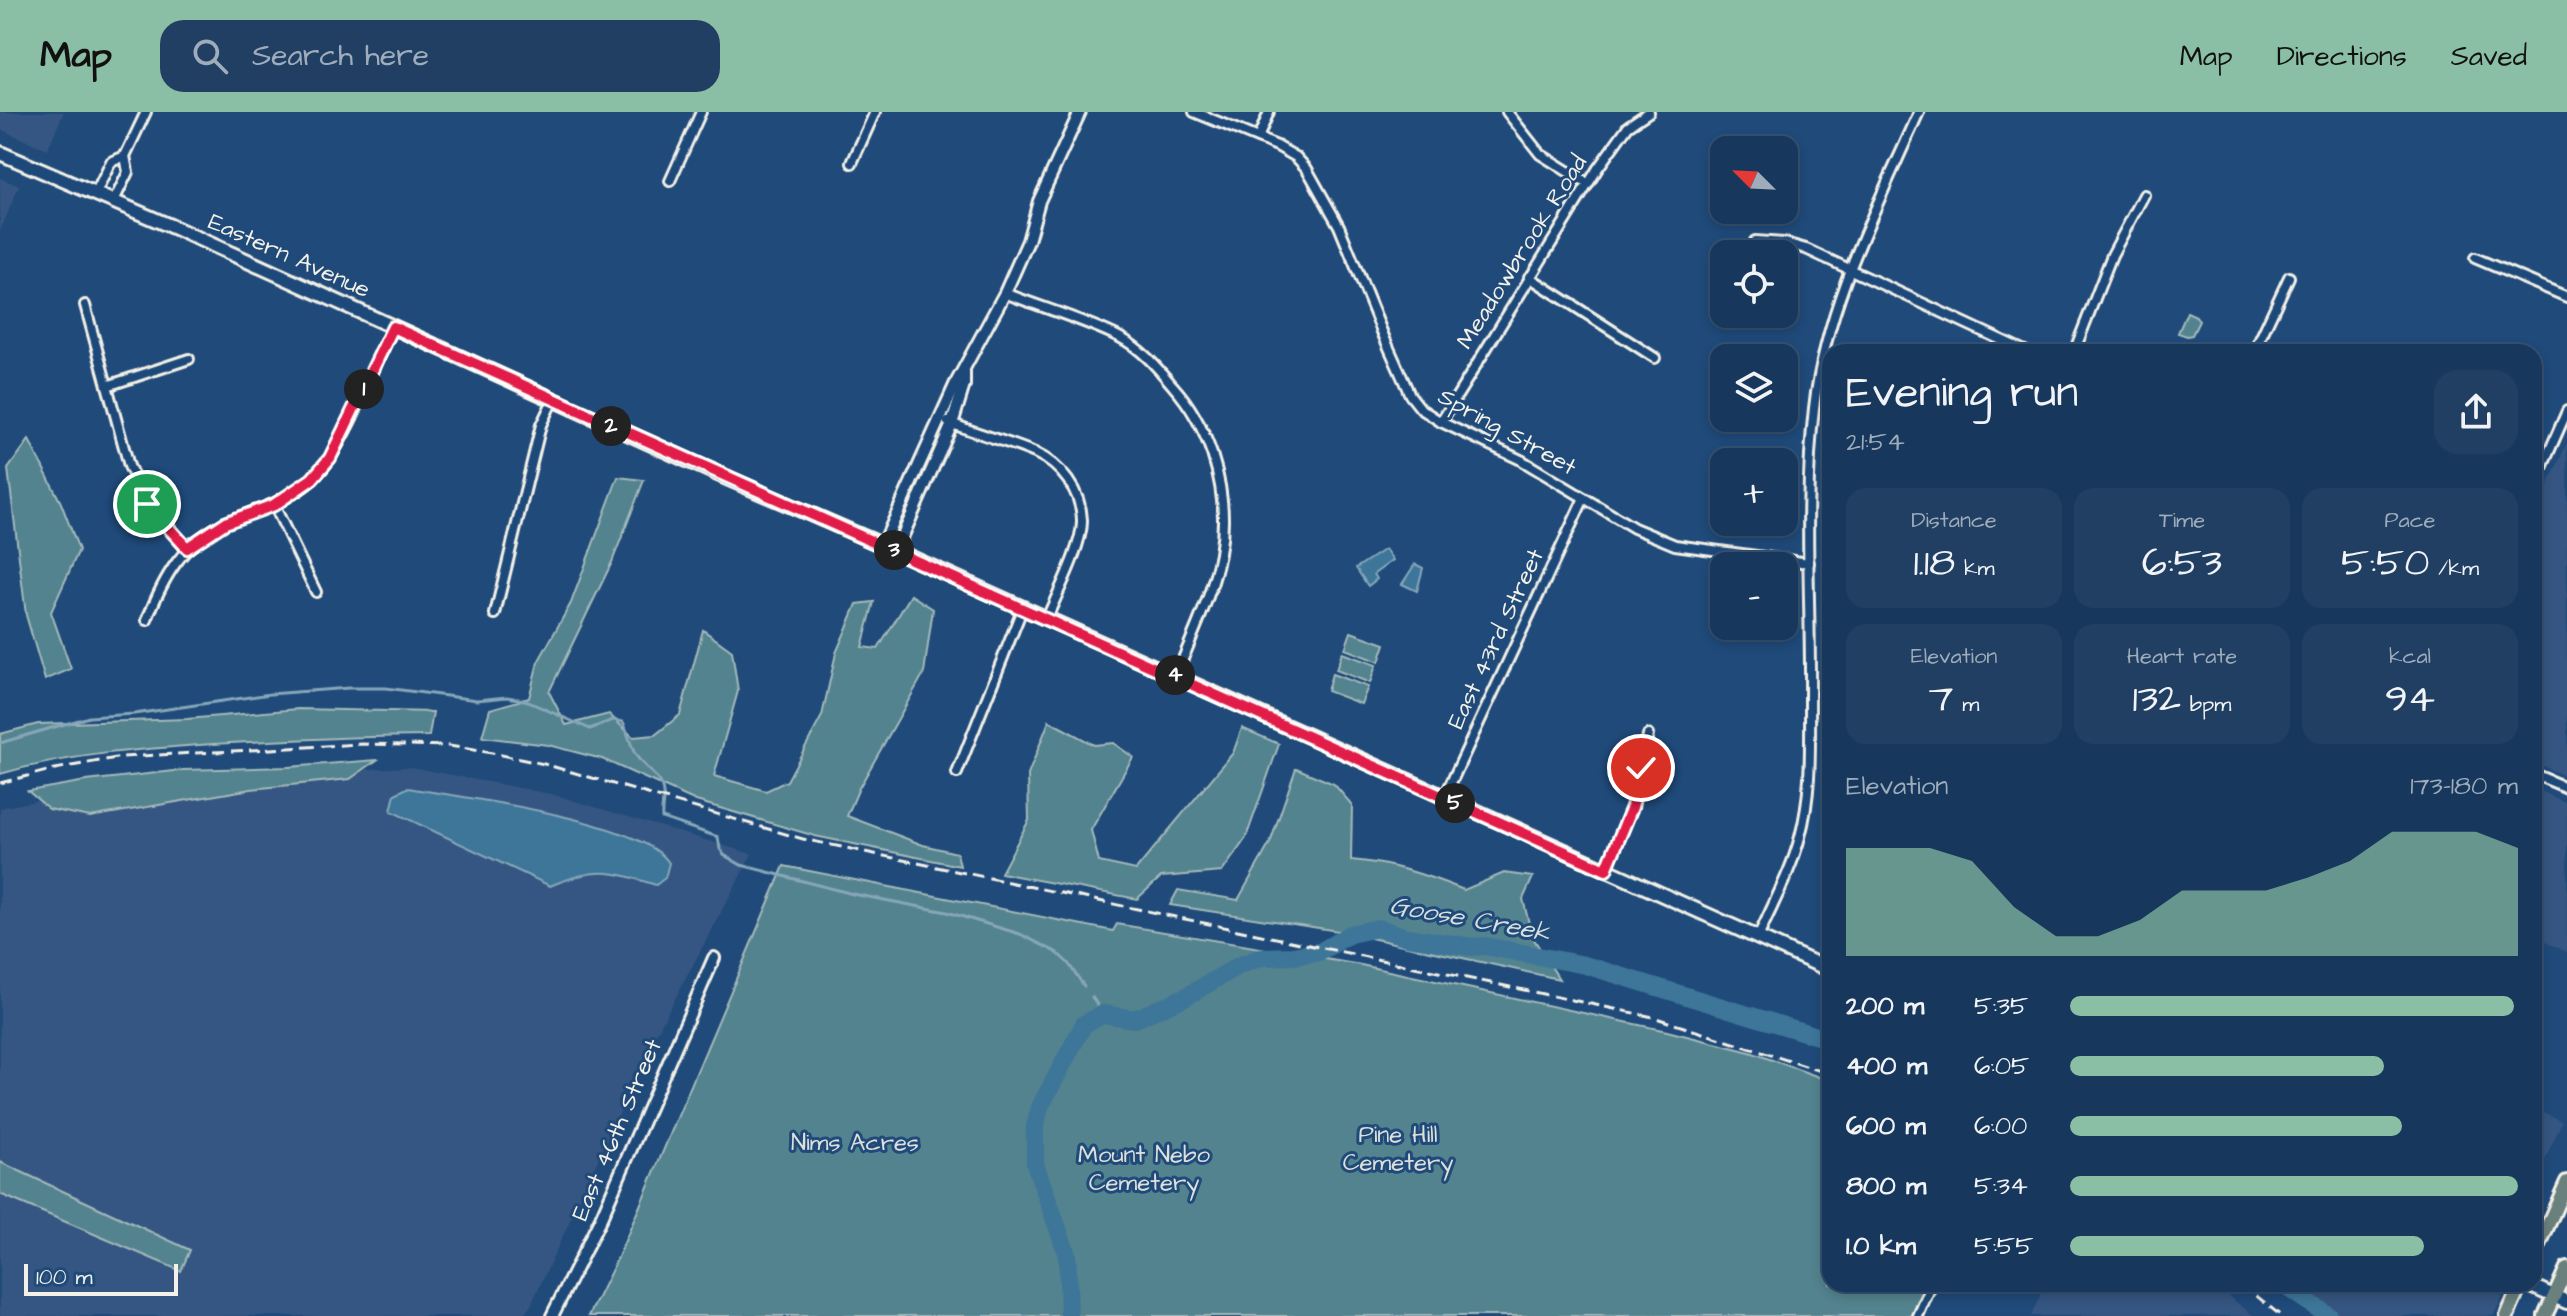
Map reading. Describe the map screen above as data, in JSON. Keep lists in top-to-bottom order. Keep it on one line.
{"streets":{"main road":["Eastern Avenue"],"street":["Meadowbrook Road","Spring Street","East 43rd Street","East 46th Street"]},"crossings":[["Meadowbrook Road","Spring Street"],["Eastern Avenue","East 43rd Street"],["Spring Street","East 43rd Street"]],"water":["Goose Creek"],"parks":["Pine Hill Cemetery","Nims Acres","Mount Nebo Cemetery"],"scale_bar":"100 m","north":"top left","page":{"header":"Map","search":"Search here","nav":["Map","Directions","Saved"],"map_buttons":["+","−"],"heading":["Evening run","21:54"],"pins":["1","2","3","4","5"],"stats":[["Distance","1.18 km"],["Time","6:53"],["Pace","5:50 /km"],["Elevation","7 m"],["Heart rate","132 bpm"],["kcal","94"]],"chart":["Elevation","173–180 m"],"list":[{"name":"200 m","note":"5:35"},{"name":"400 m","note":"6:05"},{"name":"600 m","note":"6:00"},{"name":"800 m","note":"5:34"},{"name":"1.0 km","note":"5:55"}],"scale":"100 m"}}
